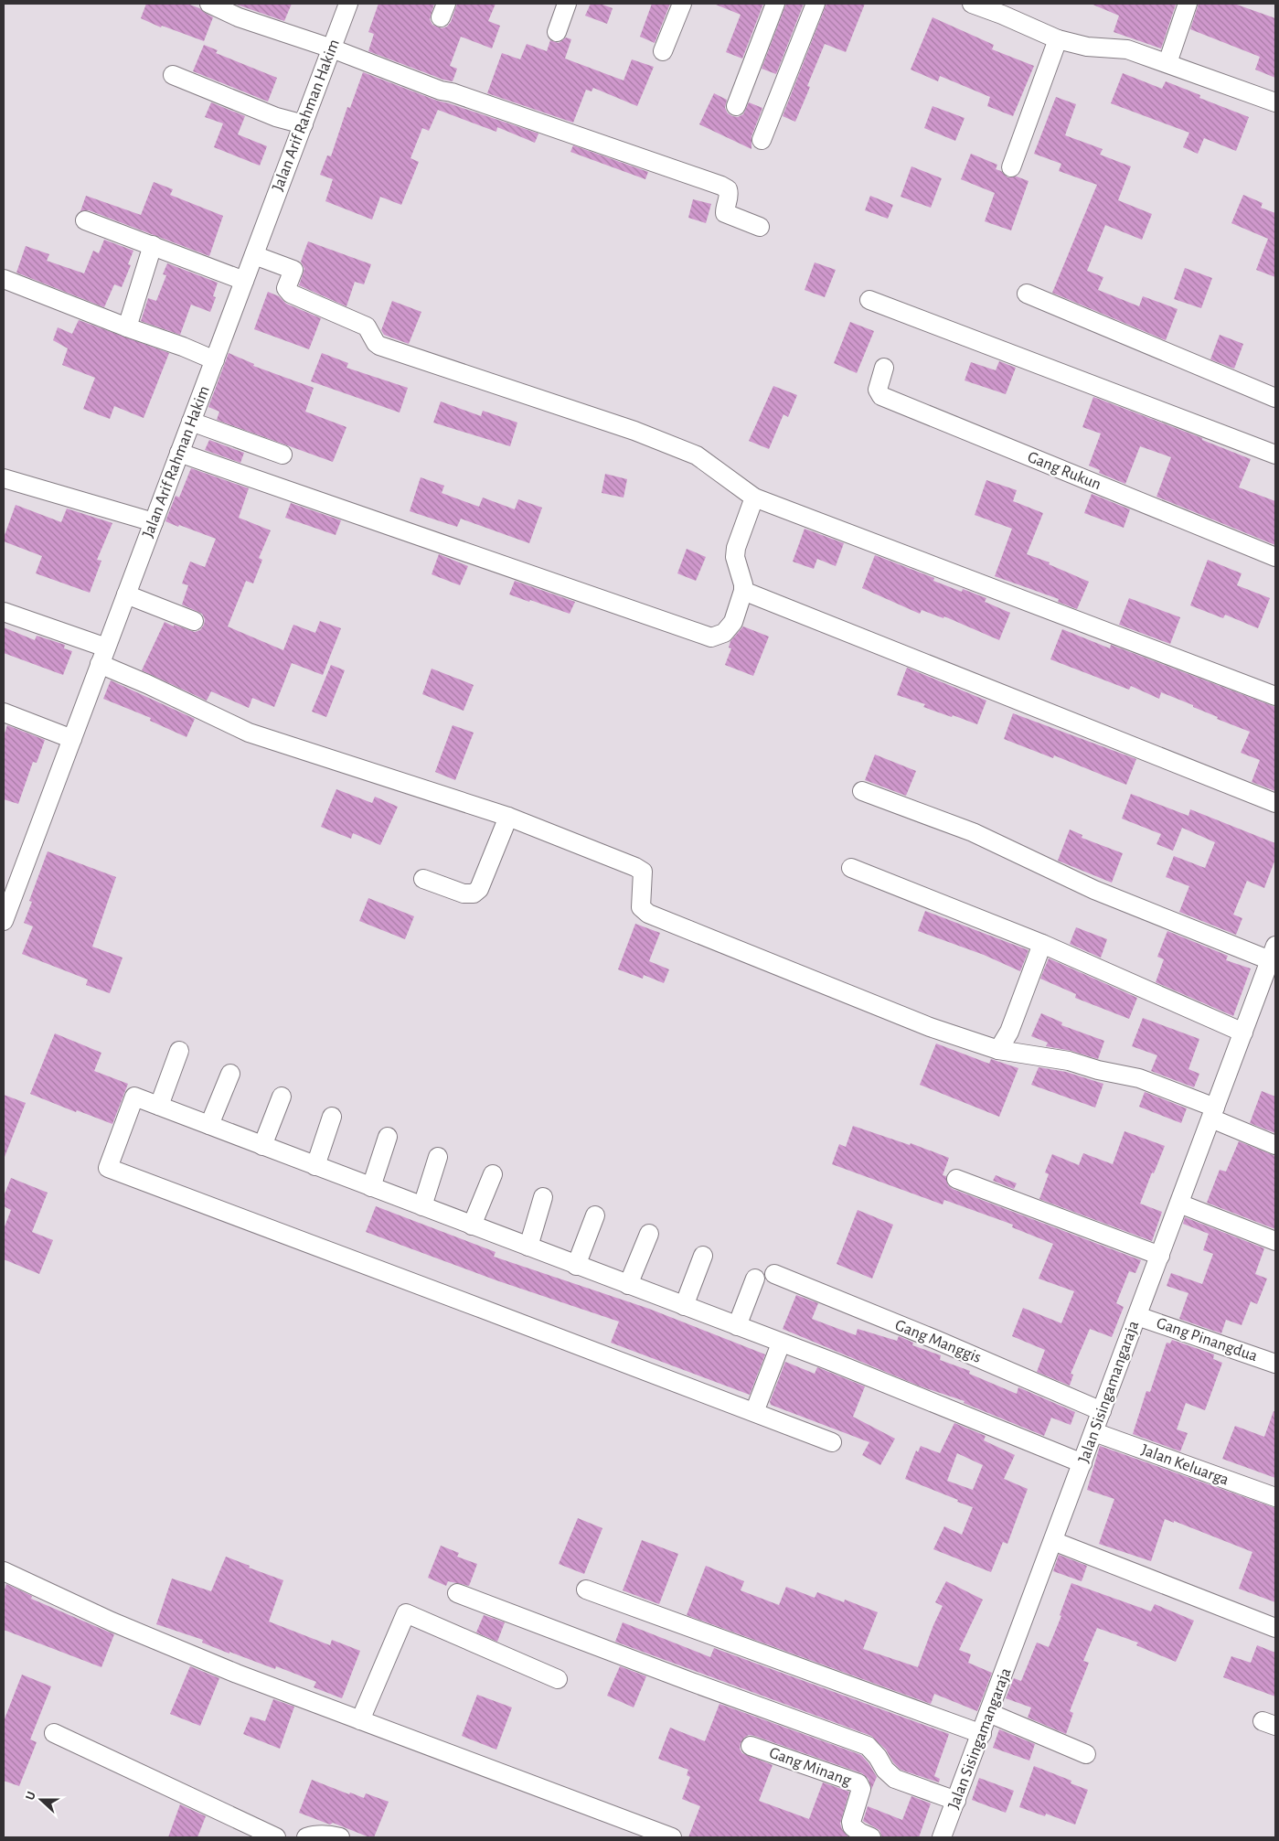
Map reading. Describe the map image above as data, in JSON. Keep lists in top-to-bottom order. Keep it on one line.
{"streets":{"street":["Jalan Arif Rahman Hakim","Gang Rukun","Gang Pinangdua","Gang Manggis","Jalan Sisingamangaraja","Jalan Keluarga","Gang Minang"]},"crossings":[["Gang Pinangdua","Jalan Sisingamangaraja"],["Gang Manggis","Jalan Sisingamangaraja"],["Jalan Sisingamangaraja","Jalan Keluarga"]],"north":"left"}
